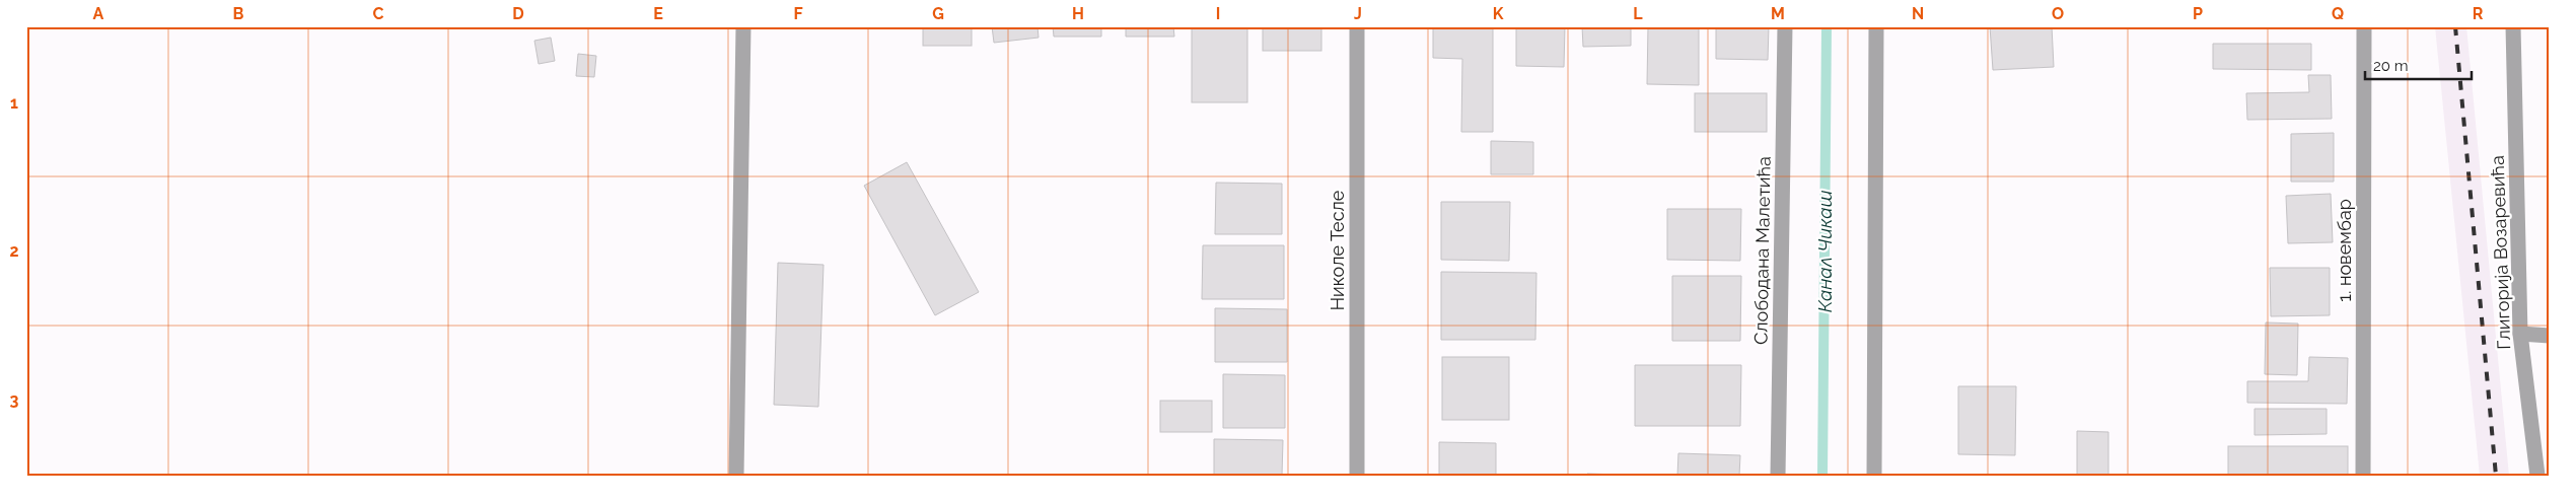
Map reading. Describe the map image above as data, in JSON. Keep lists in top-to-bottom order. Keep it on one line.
{"streets":{"street":["Николе Тесле","Слободана Малетића","1. новембар","Глигорија Возаревића"]},"water":["Канал Чикаш"],"scale_bar":"20 m","grid":{"columns":["A","B","C","D","E","F","G","H","I","J","K","L","M","N","O","P","Q","R"],"rows":["1","2","3"]}}
